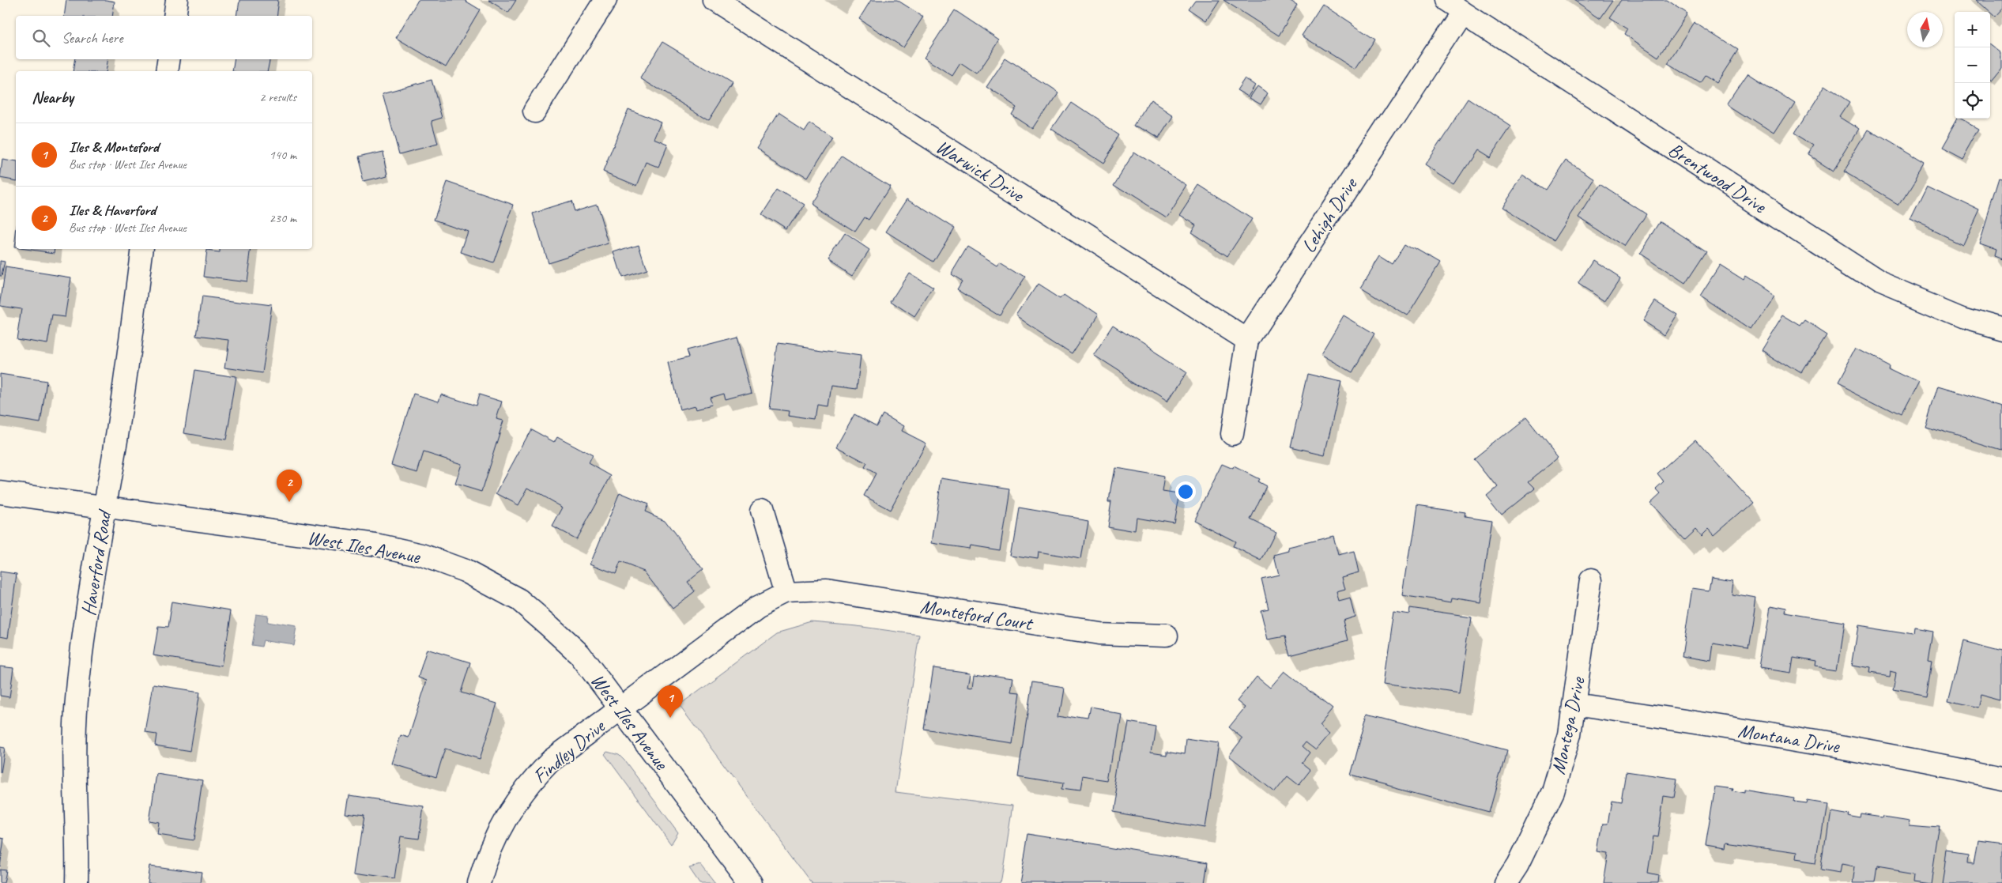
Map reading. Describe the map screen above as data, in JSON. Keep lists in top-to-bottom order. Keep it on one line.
{"streets":{"street":["Warwick Drive","Brentwood Drive","Lehigh Drive","West Iles Avenue","Haverford Road","Monteford Court","Montega Drive","Montana Drive","Findley Drive"]},"crossings":[["Warwick Drive","Lehigh Drive"],["Brentwood Drive","Lehigh Drive"],["West Iles Avenue","Haverford Road"],["West Iles Avenue","Monteford Court"],["West Iles Avenue","Findley Drive"],["Monteford Court","Findley Drive"],["Montega Drive","Montana Drive"]],"north":"top","page":{"map_buttons":["+","−"],"search":"Search here","heading":["Nearby","2 results"],"list":[{"mark":"1","name":"Iles & Monteford","note":"Bus stop · West Iles Avenue","value":"140 m"},{"mark":"2","name":"Iles & Haverford","note":"Bus stop · West Iles Avenue","value":"230 m"}],"pins":["2","1"]}}
